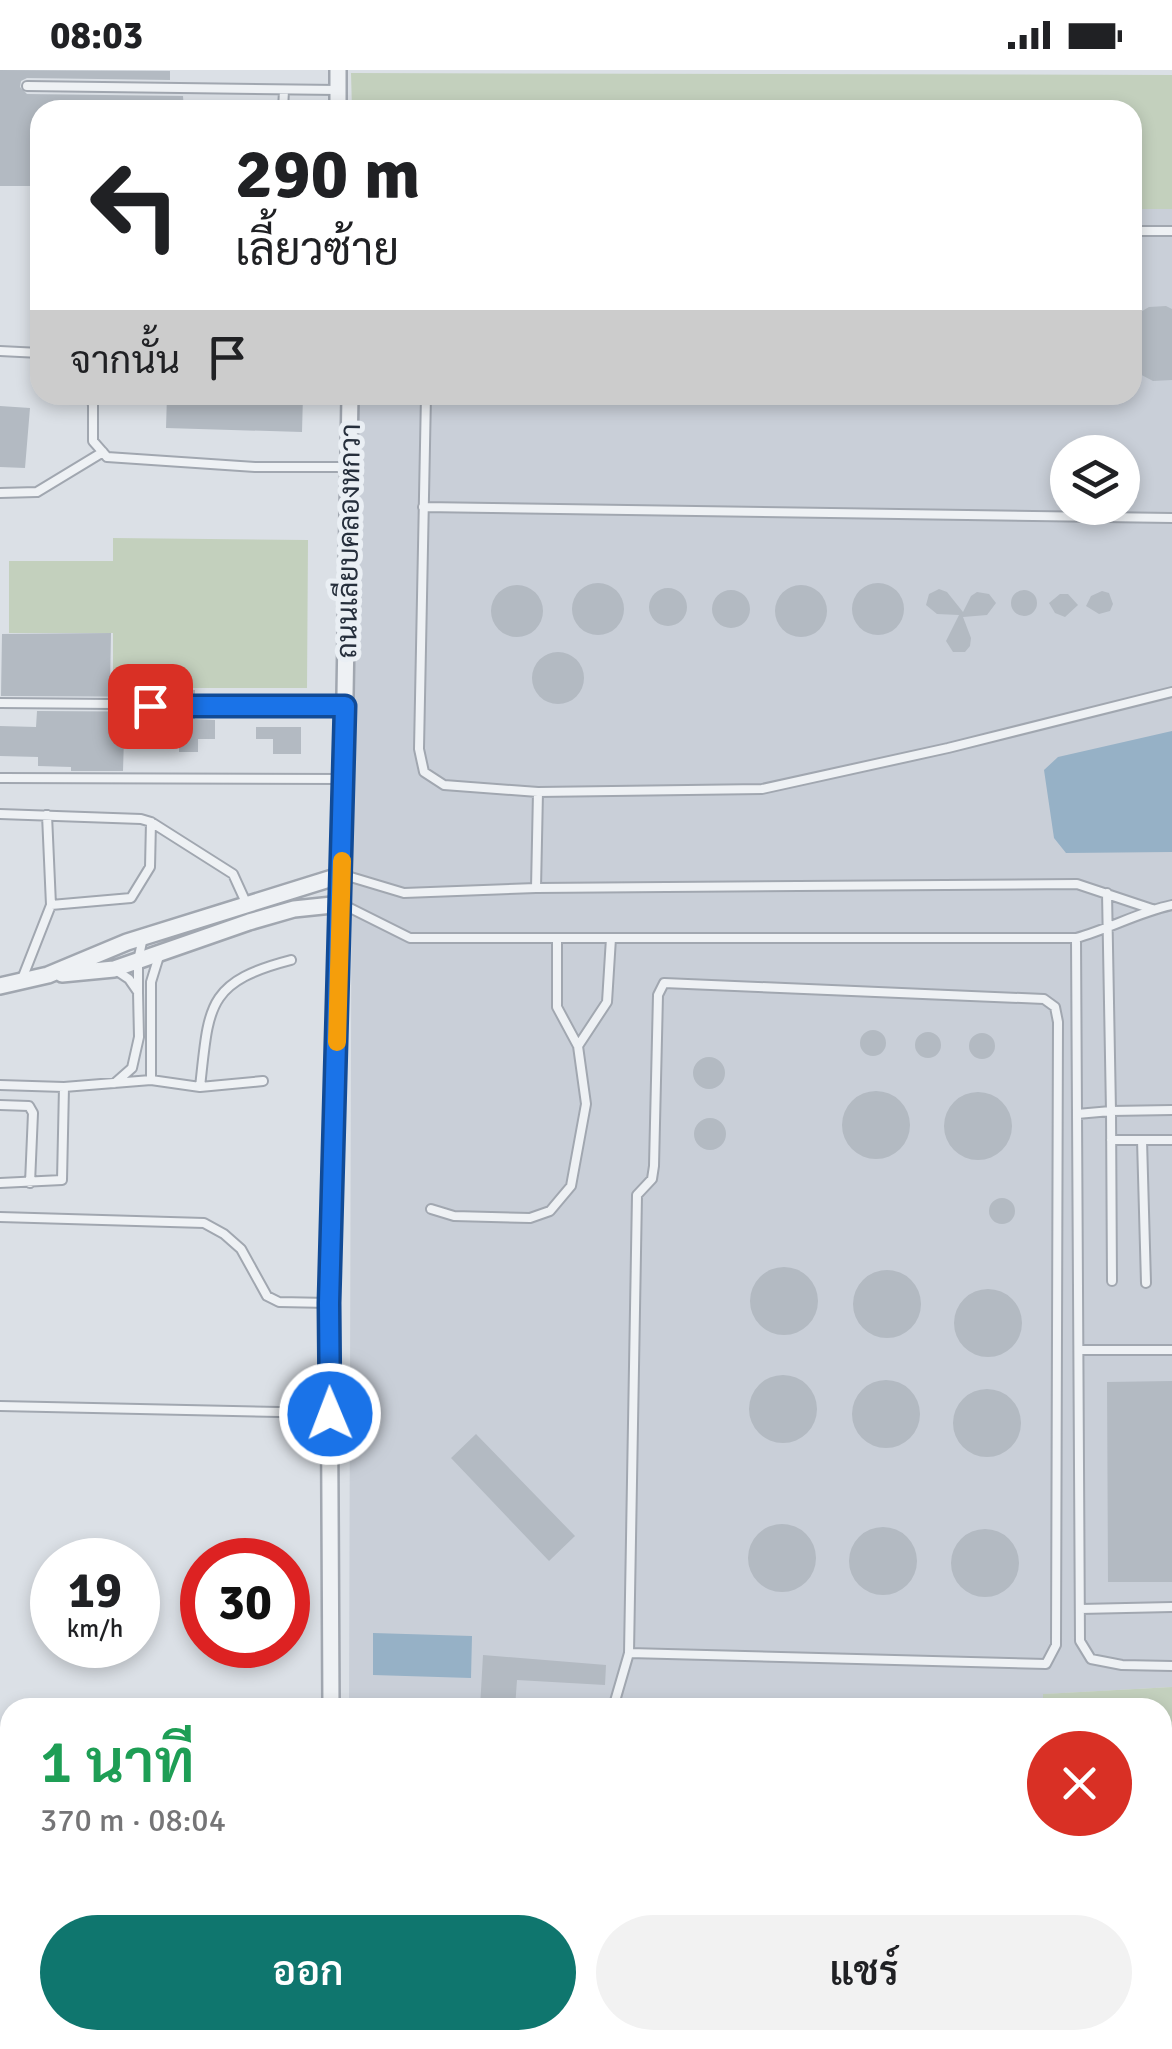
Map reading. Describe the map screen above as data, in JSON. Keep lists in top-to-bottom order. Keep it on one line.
{"streets":{"street":["ถนนเลียบคลองหกวา"]},"page":{"status":"08:03","turn":["290 m","เลี้ยวซ้าย"],"then":"จากนั้น","speed":"19 km/h","limit":"30","heading":["1 นาที","370 m · 08:04"],"buttons":["ออก","แชร์"]}}
